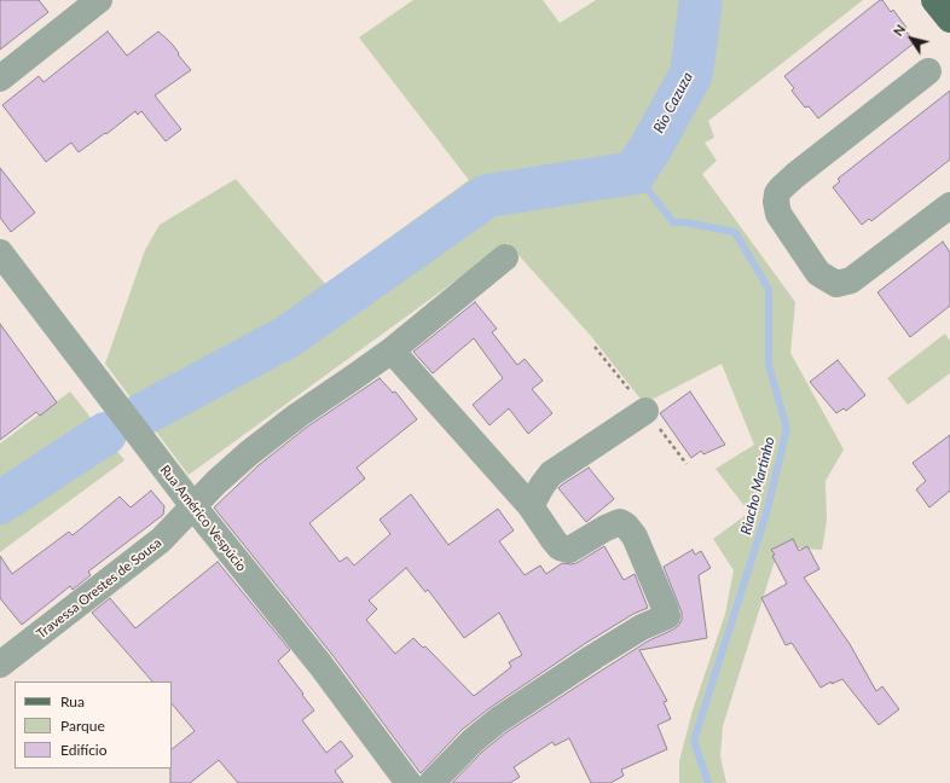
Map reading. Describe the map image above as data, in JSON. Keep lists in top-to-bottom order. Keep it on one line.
{"streets":{"street":["Rua Américo Vespúcio","Travessa Orestes de Sousa"]},"crossings":[["Rua Américo Vespúcio","Travessa Orestes de Sousa"]],"water":["Rio Cazuza","Riacho Martinho"],"legend":["Rua","Parque","Edifício"],"north":"top left"}
